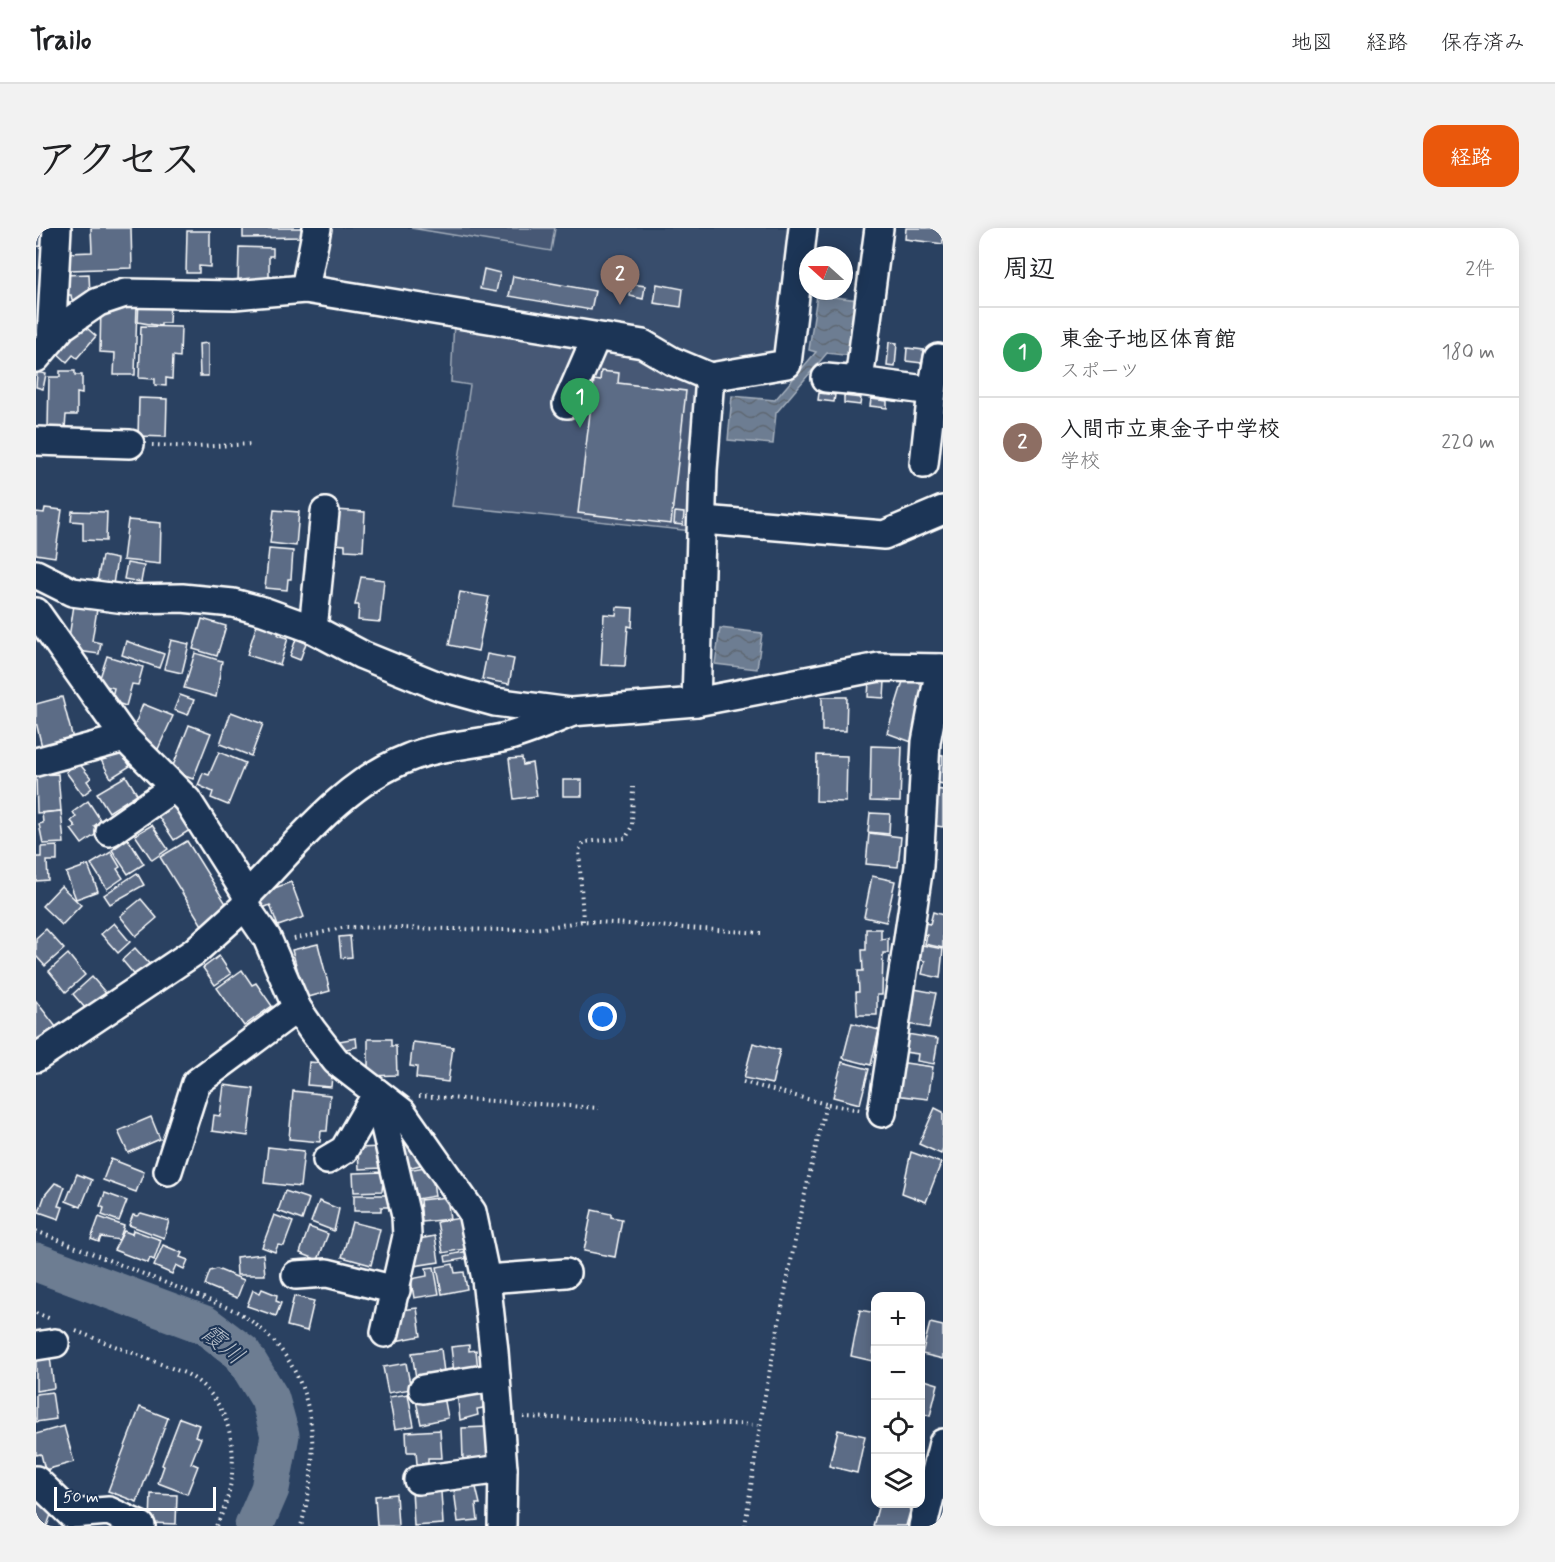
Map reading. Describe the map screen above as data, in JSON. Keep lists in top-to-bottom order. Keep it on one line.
{"water":["霞川"],"scale_bar":"50 m","north":"left","page":{"header":"Trailo","nav":["地図","経路","保存済み"],"title":"アクセス","buttons":"経路","heading":["周辺","2件"],"pins":["2","1"],"list":[{"mark":"1","name":"東金子地区体育館","note":"スポーツ","value":"180 m"},{"mark":"2","name":"入間市立東金子中学校","note":"学校","value":"220 m"}],"map_buttons":["+","−"],"scale":"50 m"}}
